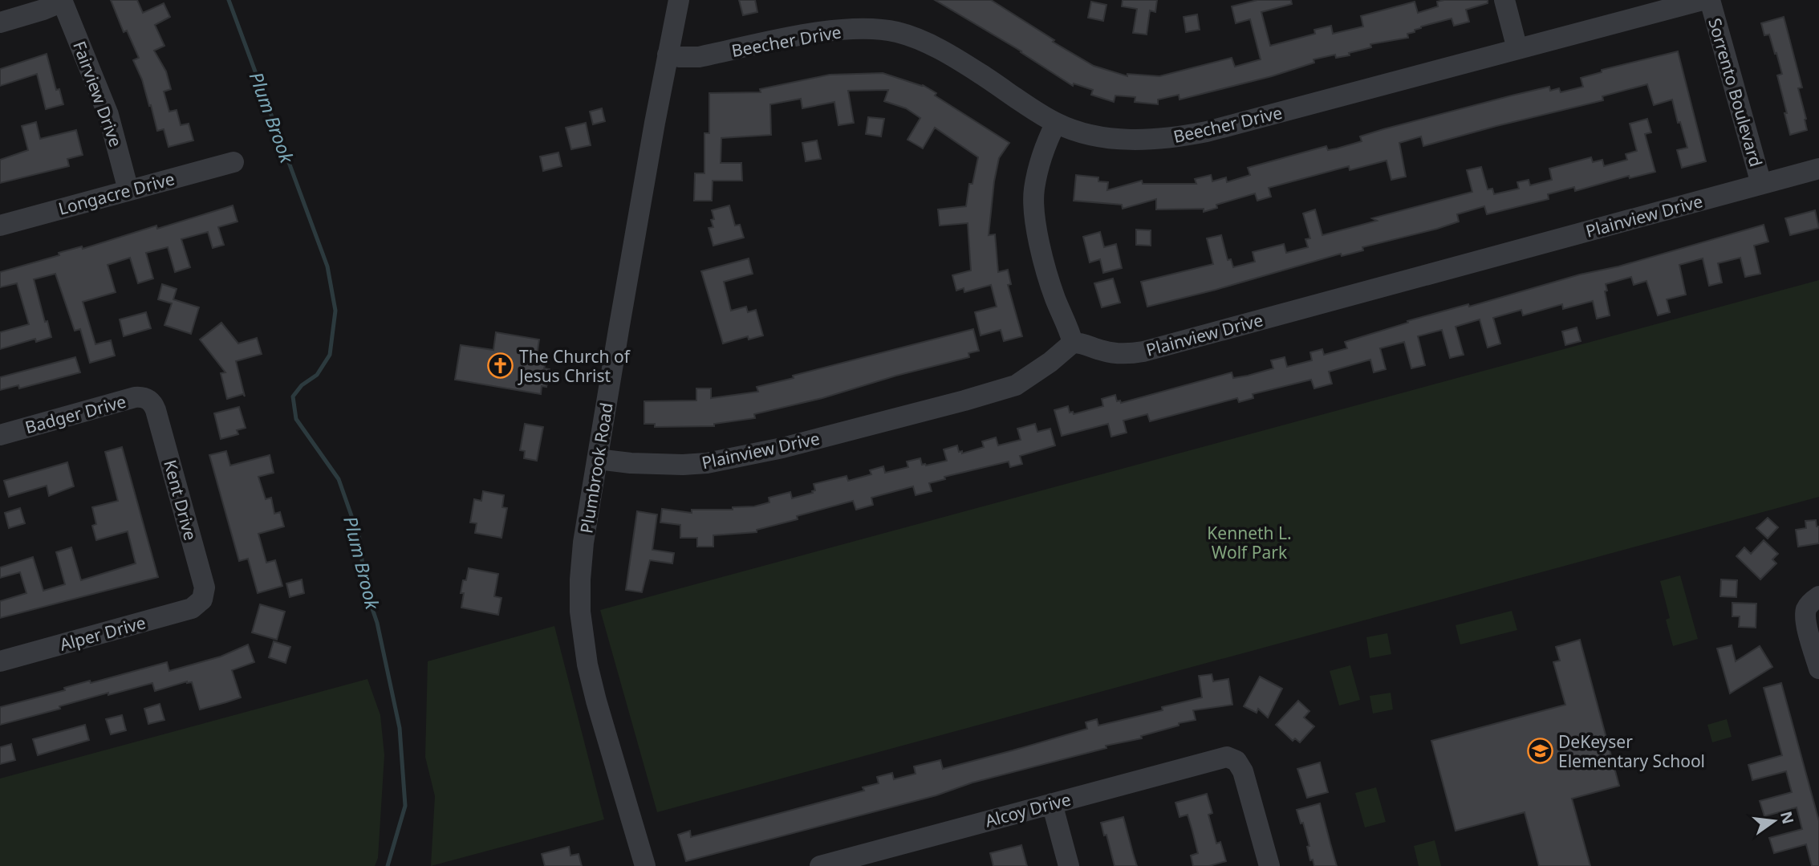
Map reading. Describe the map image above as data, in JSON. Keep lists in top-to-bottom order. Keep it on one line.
{"streets":{"street":["Beecher Drive","Sorrento Boulevard","Fairview Drive","Longacre Drive","Plainview Drive","Badger Drive","Plumbrook Road","Kent Drive","Alper Drive","Alcoy Drive"]},"crossings":[["Beecher Drive","Plumbrook Road"],["Sorrento Boulevard","Plainview Drive"],["Fairview Drive","Longacre Drive"],["Plainview Drive","Plumbrook Road"],["Badger Drive","Kent Drive"],["Kent Drive","Alper Drive"]],"water":["Plum Brook"],"parks":["Kenneth L. Wolf Park"],"places":{"church":["The Church of Jesus Christ"],"school or university":["DeKeyser Elementary School"]},"north":"right"}
